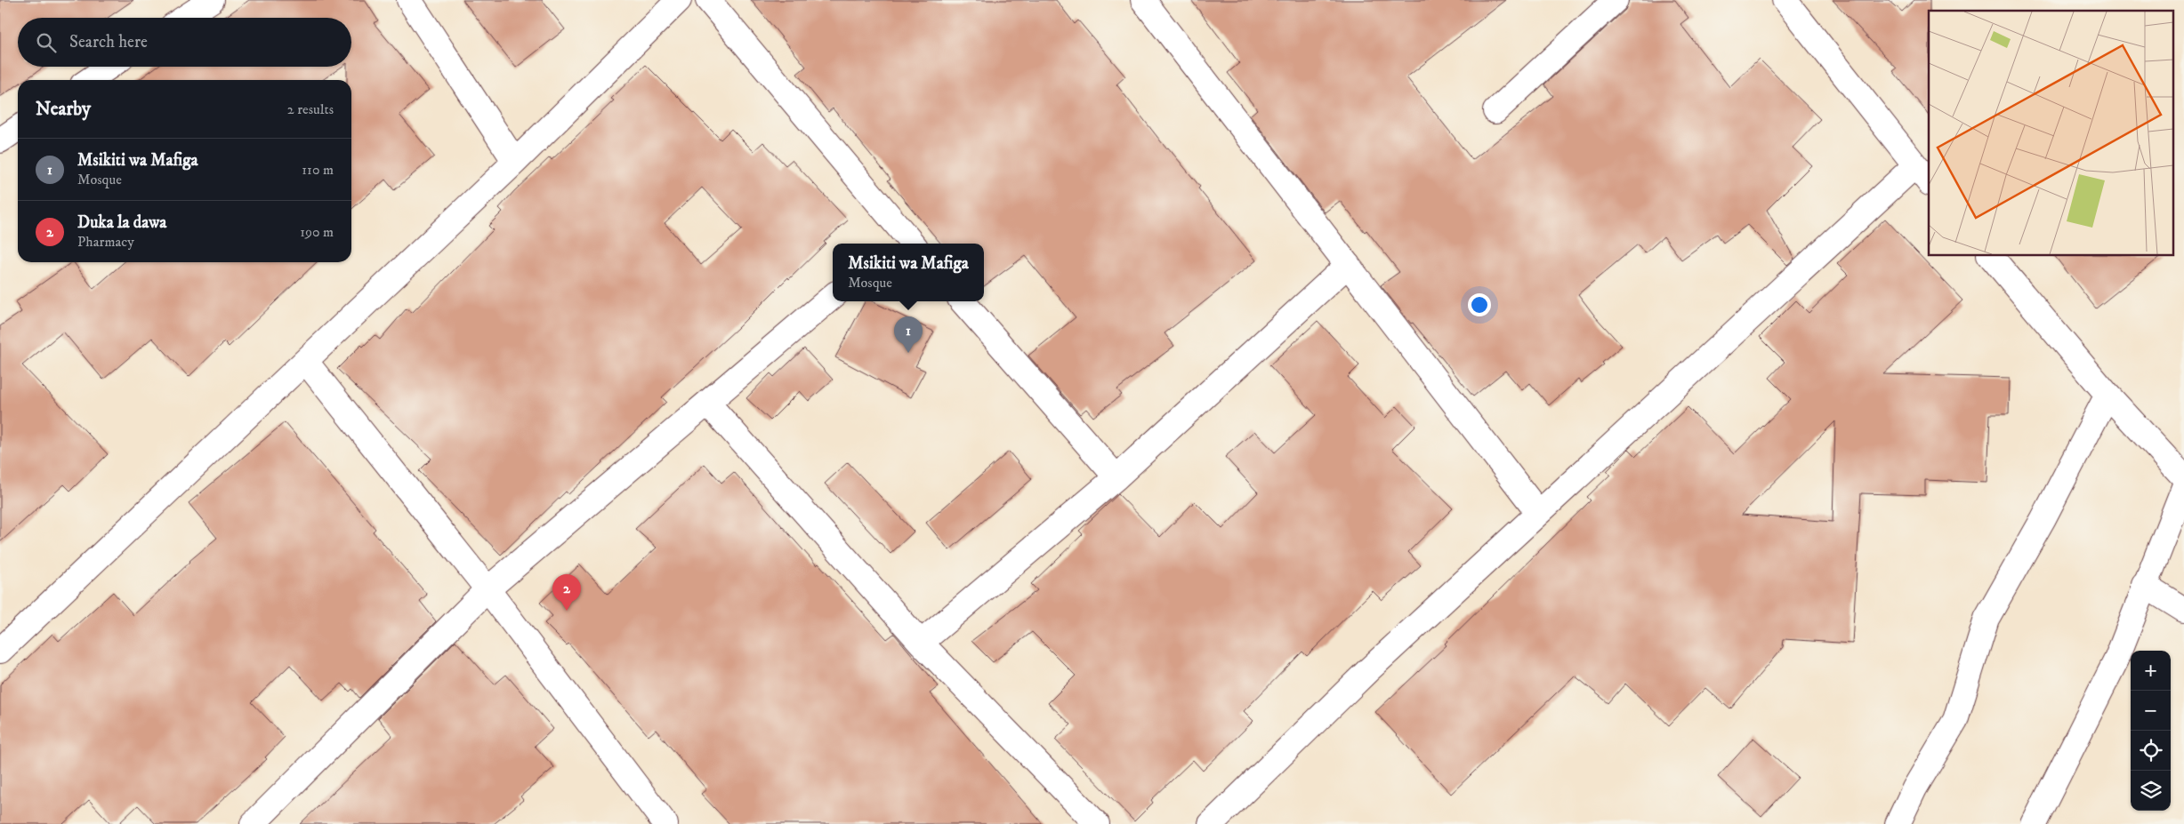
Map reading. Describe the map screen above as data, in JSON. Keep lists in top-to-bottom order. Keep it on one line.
{"page":{"search":"Search here","heading":["Nearby","2 results"],"list":[{"mark":"1","name":"Msikiti wa Mafiga","note":"Mosque","value":"110 m"},{"mark":"2","name":"Duka la dawa","note":"Pharmacy","value":"190 m"}],"popup":["Msikiti wa Mafiga","Mosque"],"pins":["1","2"],"map_buttons":["+","−"]}}
